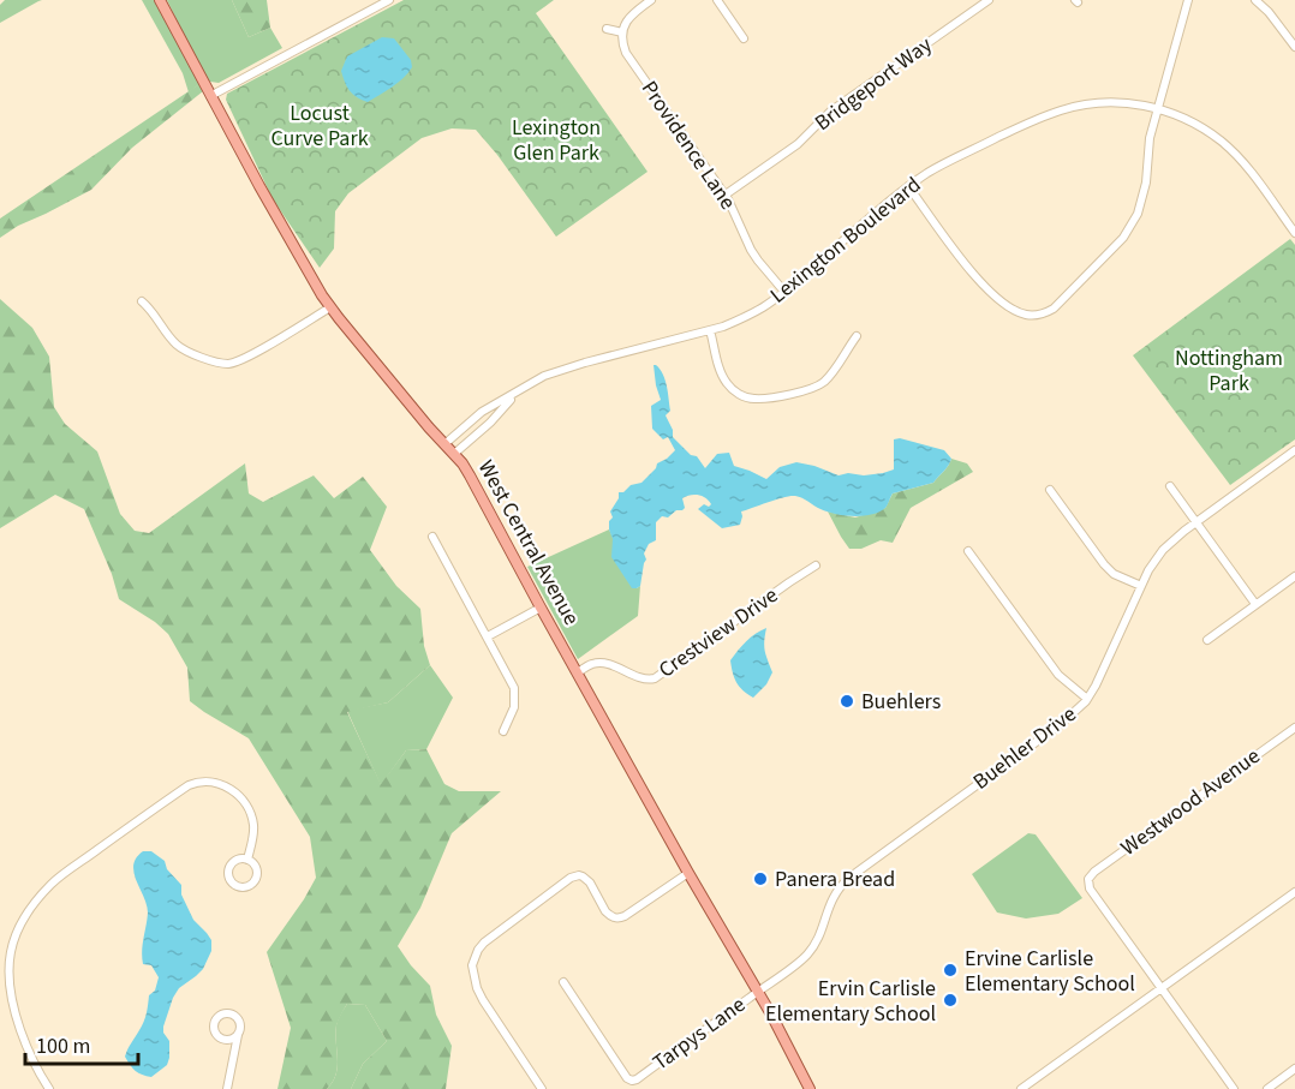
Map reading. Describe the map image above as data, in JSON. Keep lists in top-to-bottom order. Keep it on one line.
{"streets":{"main road":["West Central Avenue"],"street":["Bridgeport Way","Providence Lane","Lexington Boulevard","Crestview Drive","Buehler Drive","Westwood Avenue","Tarpys Lane"]},"crossings":[["Bridgeport Way","Providence Lane"],["Providence Lane","Lexington Boulevard"],["Lexington Boulevard","West Central Avenue"],["West Central Avenue","Crestview Drive"],["West Central Avenue","Buehler Drive"],["West Central Avenue","Tarpys Lane"],["Buehler Drive","Tarpys Lane"]],"parks":["Locust Curve Park","Lexington Glen Park","Nottingham Park"],"places":["Buehlers","Panera Bread","Ervine Carlisle Elementary School","Ervin Carlisle Elementary School"],"scale_bar":"100 m"}
